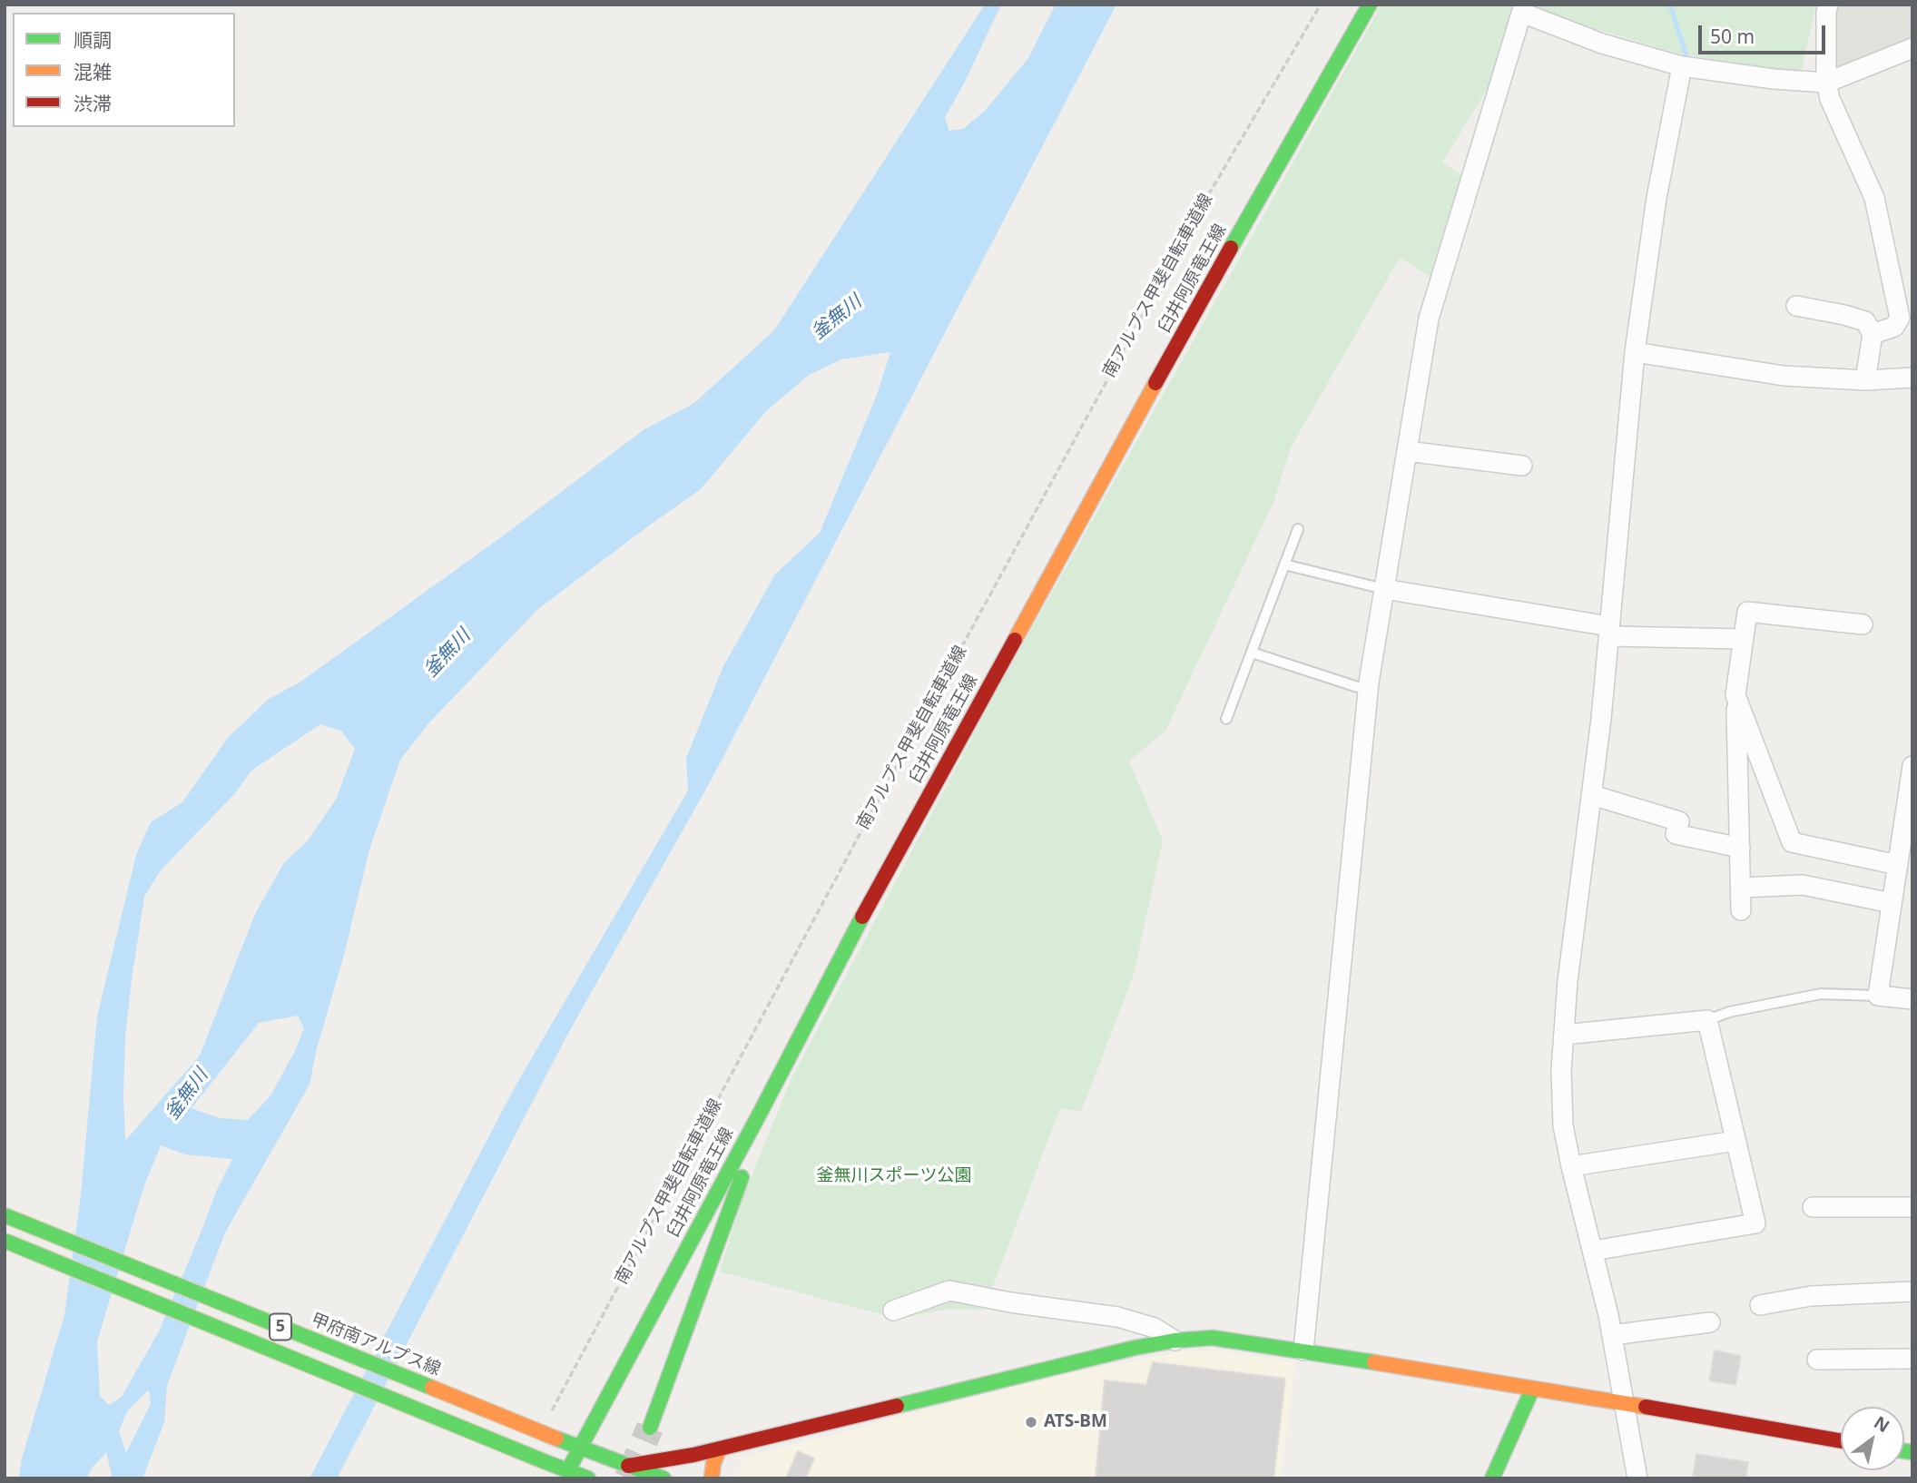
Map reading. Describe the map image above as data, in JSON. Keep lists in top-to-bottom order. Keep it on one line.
{"streets":{"main road":["臼井阿原竜王線","5","甲府南アルプス線"],"path":["南アルプス甲斐自転車道線"]},"crossings":[["臼井阿原竜王線","5"],["臼井阿原竜王線","甲府南アルプス線"]],"water":["釜無川"],"parks":["釜無川スポーツ公園"],"places":["ATS-BM"],"legend":["順調","混雑","渋滞"],"scale_bar":"50 m","north":"top right"}
